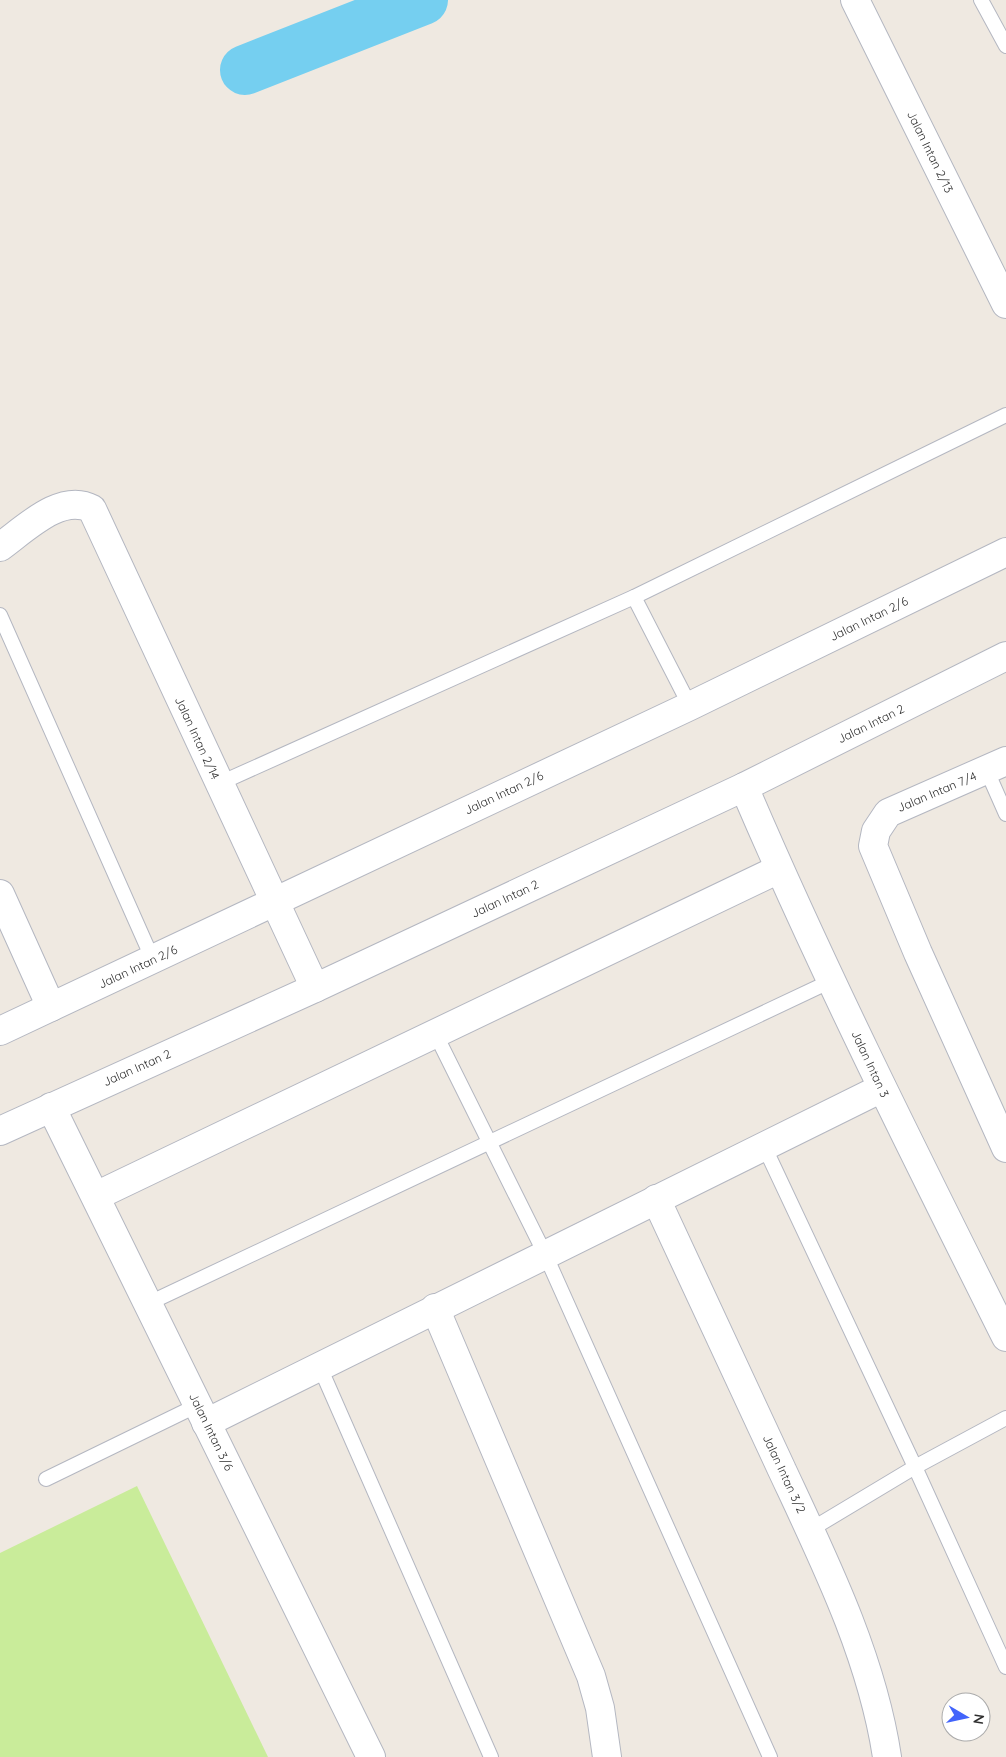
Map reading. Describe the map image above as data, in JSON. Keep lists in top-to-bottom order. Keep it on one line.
{"streets":{"street":["Jalan Intan 2/13","Jalan Intan 2/6","Jalan Intan 2","Jalan Intan 2/14","Jalan Intan 7/4","Jalan Intan 3","Jalan Intan 3/6","Jalan Intan 3/2"]},"crossings":[["Jalan Intan 2/6","Jalan Intan 2/14"],["Jalan Intan 2","Jalan Intan 2/14"],["Jalan Intan 2","Jalan Intan 3"],["Jalan Intan 2","Jalan Intan 3/6"]],"north":"right"}
